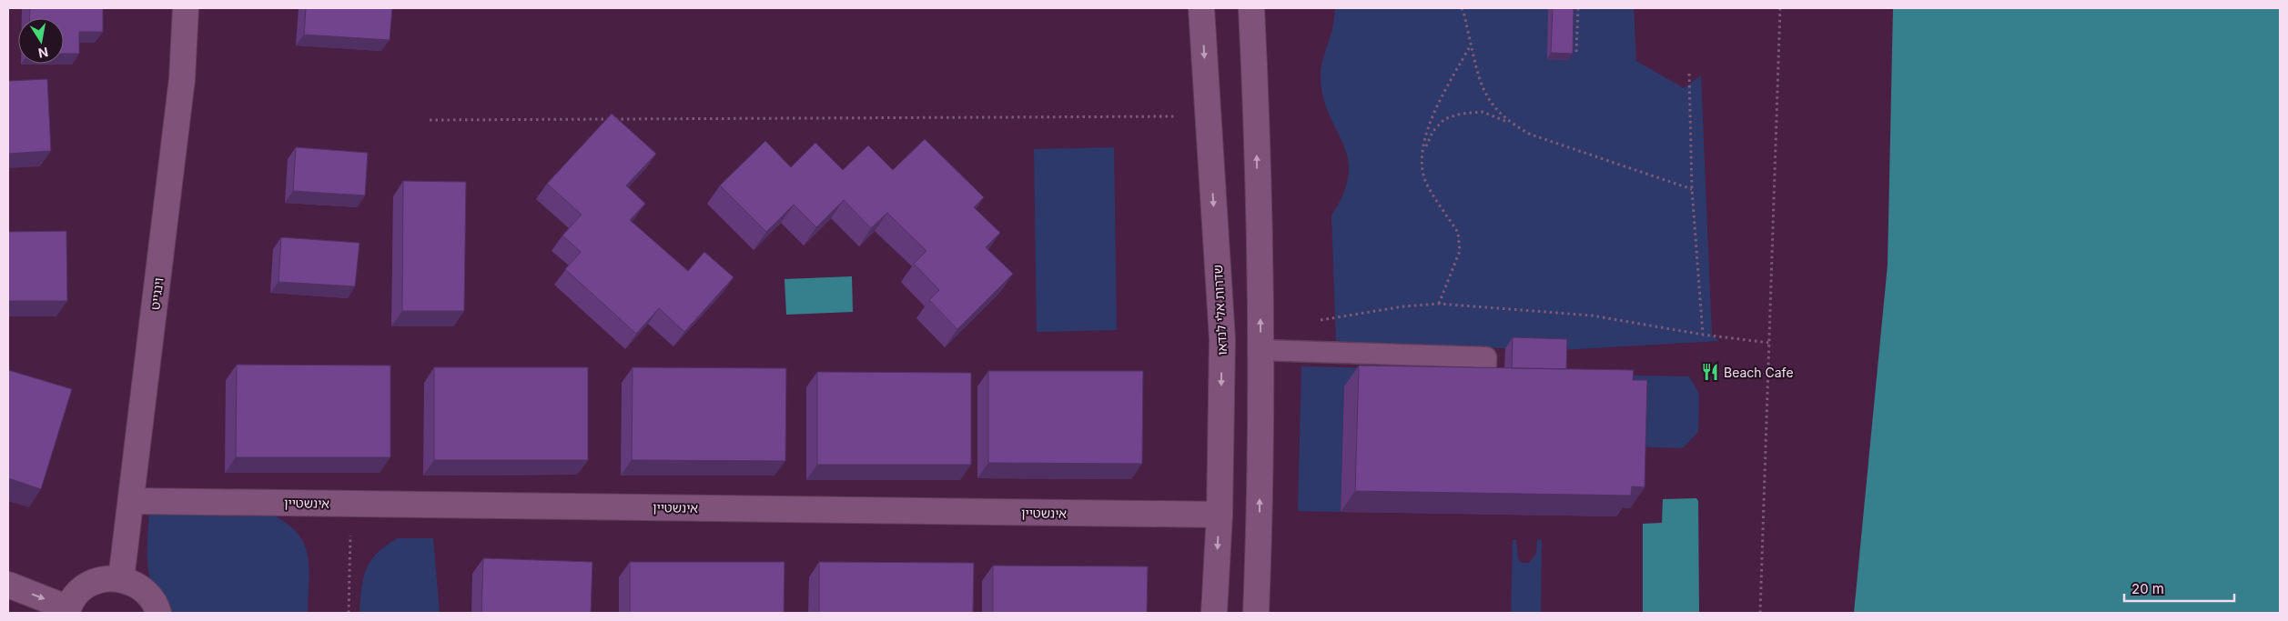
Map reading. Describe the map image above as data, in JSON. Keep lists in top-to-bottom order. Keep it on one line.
{"streets":{"street":["וינגייט","שדרות אלי לנדאו","אינשטיין"]},"crossings":[["וינגייט","אינשטיין"],["שדרות אלי לנדאו","אינשטיין"]],"places":{"restaurant":["Beach Cafe"]},"scale_bar":"20 m","north":"bottom"}
